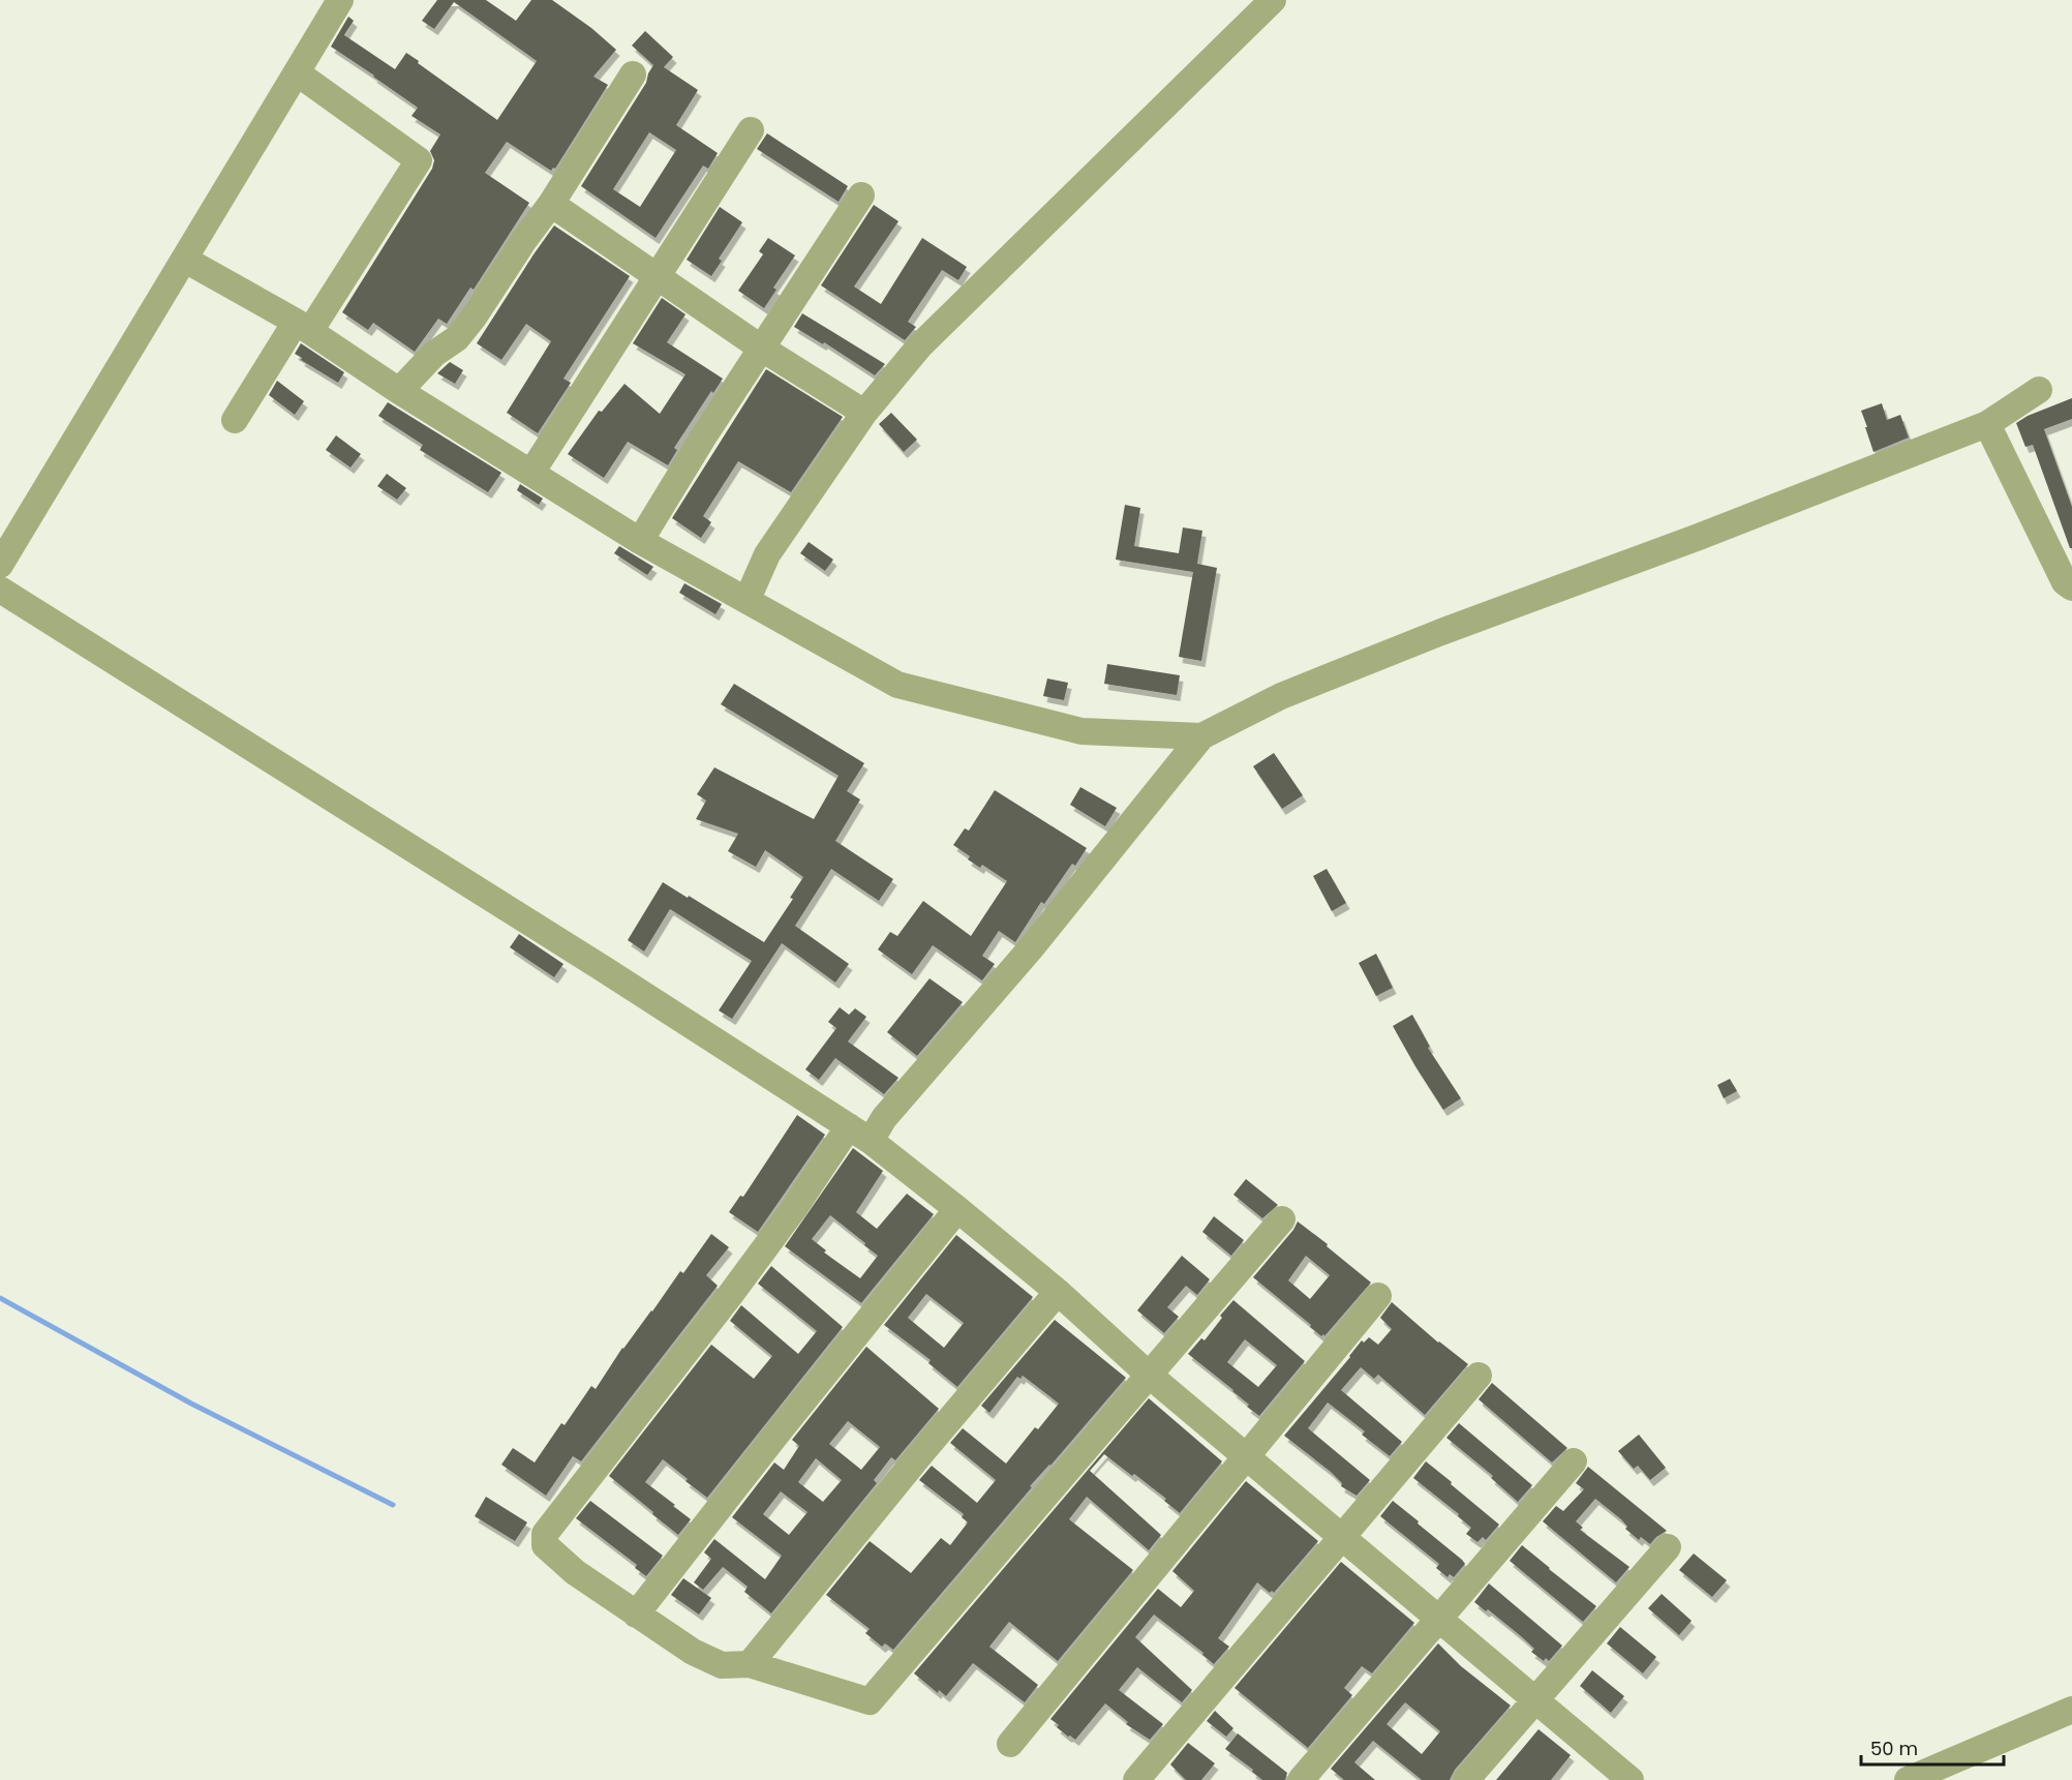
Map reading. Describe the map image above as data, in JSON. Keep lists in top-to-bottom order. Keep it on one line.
{"scale_bar":"50 m"}
